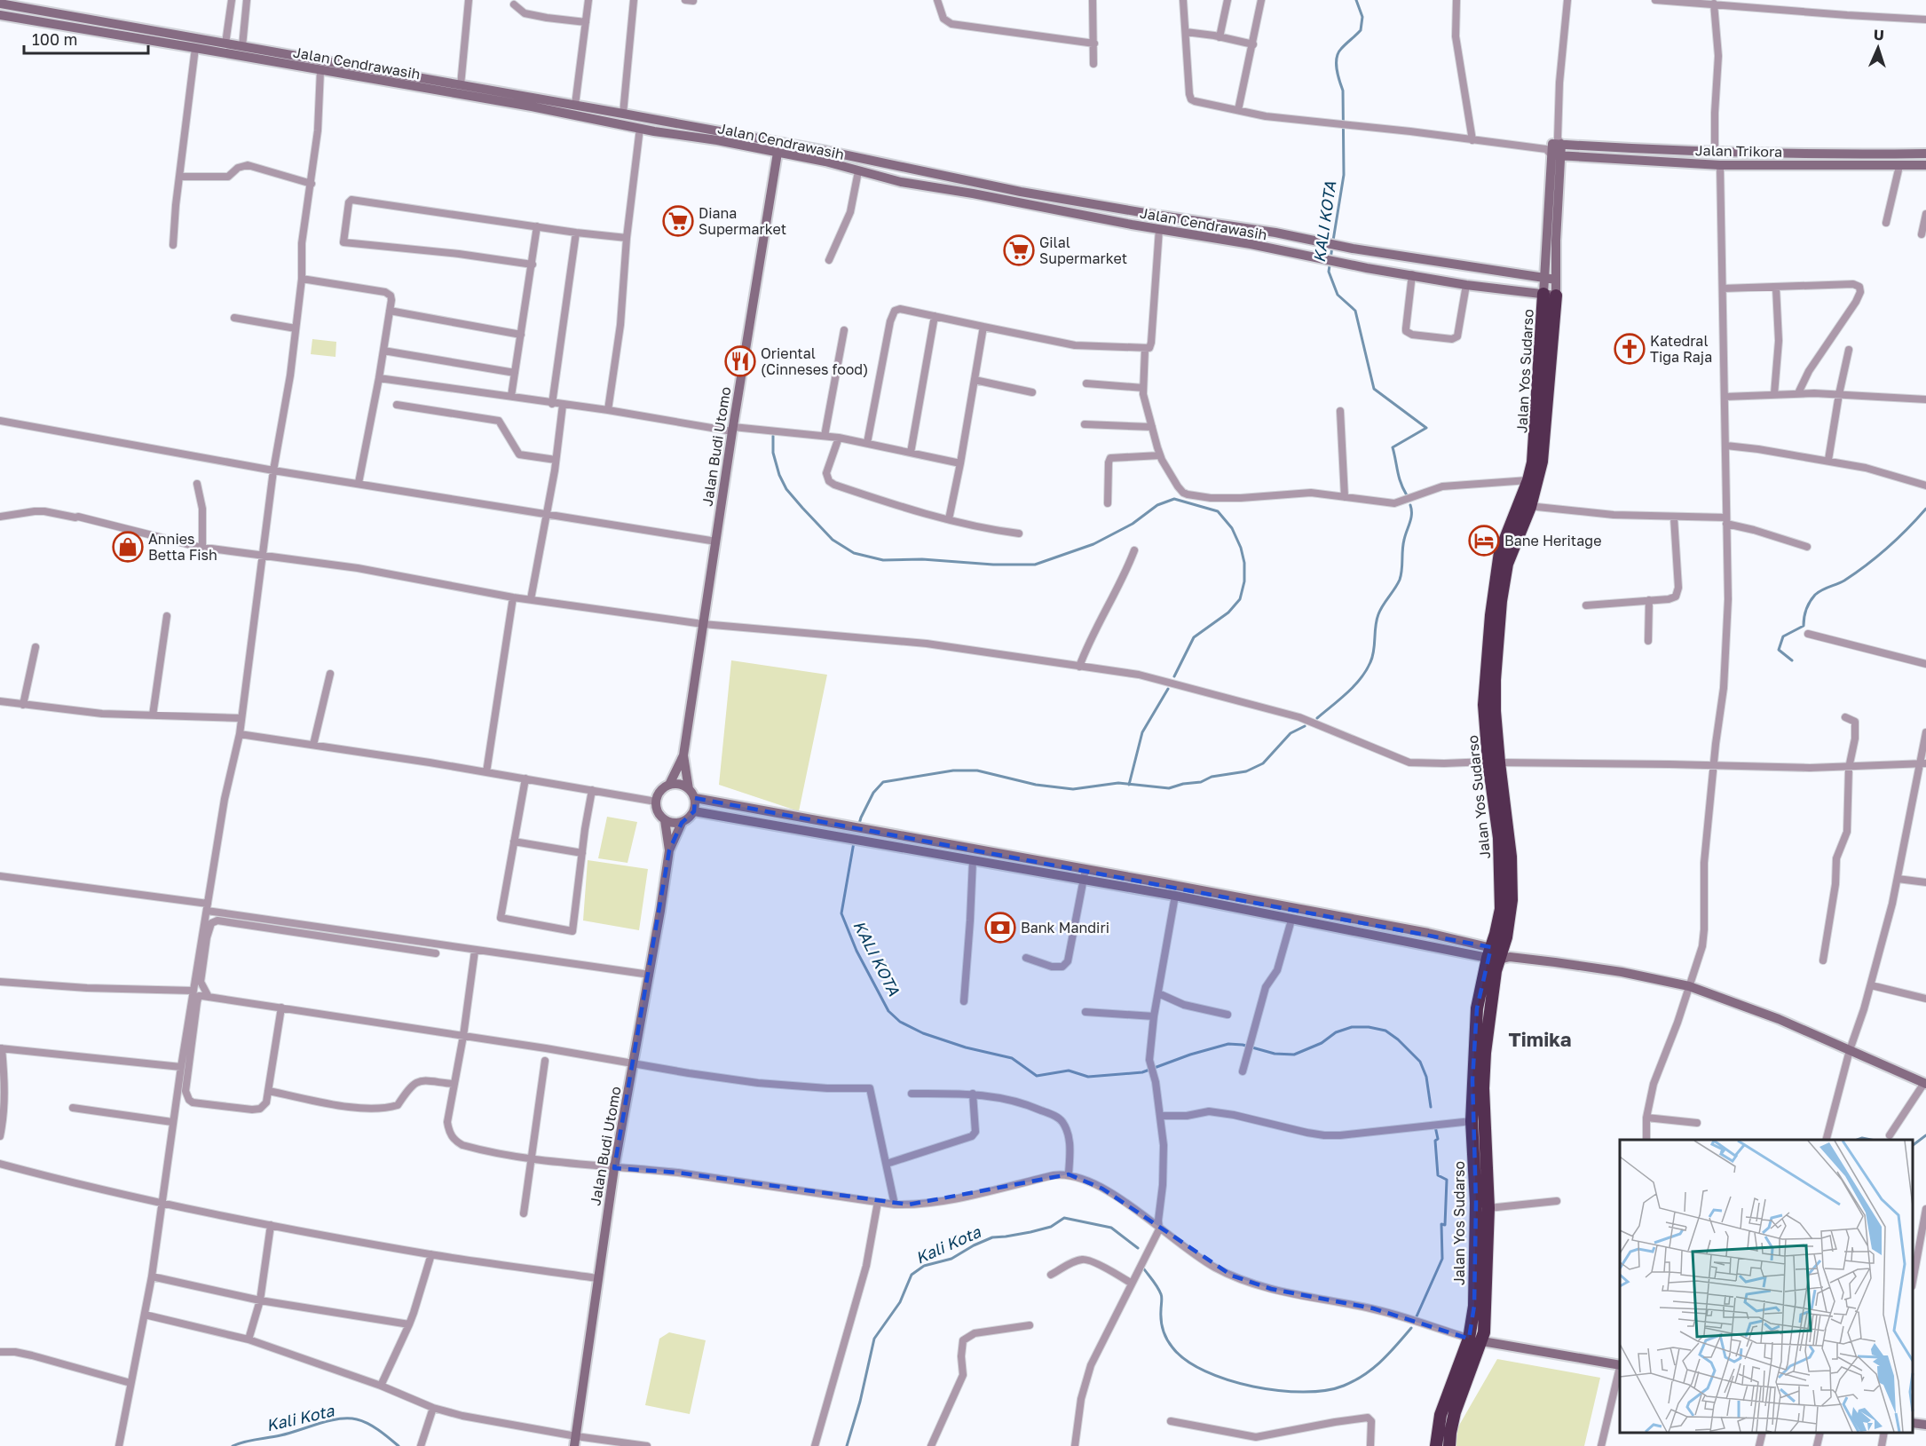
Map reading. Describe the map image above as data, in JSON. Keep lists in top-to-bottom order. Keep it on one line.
{"streets":{"highway":["Jalan Yos Sudarso"],"main road":["Jalan Cendrawasih","Jalan Trikora","Jalan Budi Utomo"]},"crossings":[["Jalan Cendrawasih","Jalan Yos Sudarso"],["Jalan Cendrawasih","Jalan Budi Utomo"],["Jalan Trikora","Jalan Yos Sudarso"]],"districts":["Timika"],"water":["KALI KOTA","Kali Kota"],"places":{"supermarket":["Diana Supermarket","Gilal Supermarket"],"church":["Katedral Tiga Raja"],"restaurant":["Oriental (Cinneses food)"],"hotel":["Bane Heritage"],"shop":["Annies Betta Fish"],"bank":["Bank Mandiri"]},"scale_bar":"100 m","north":"top"}
